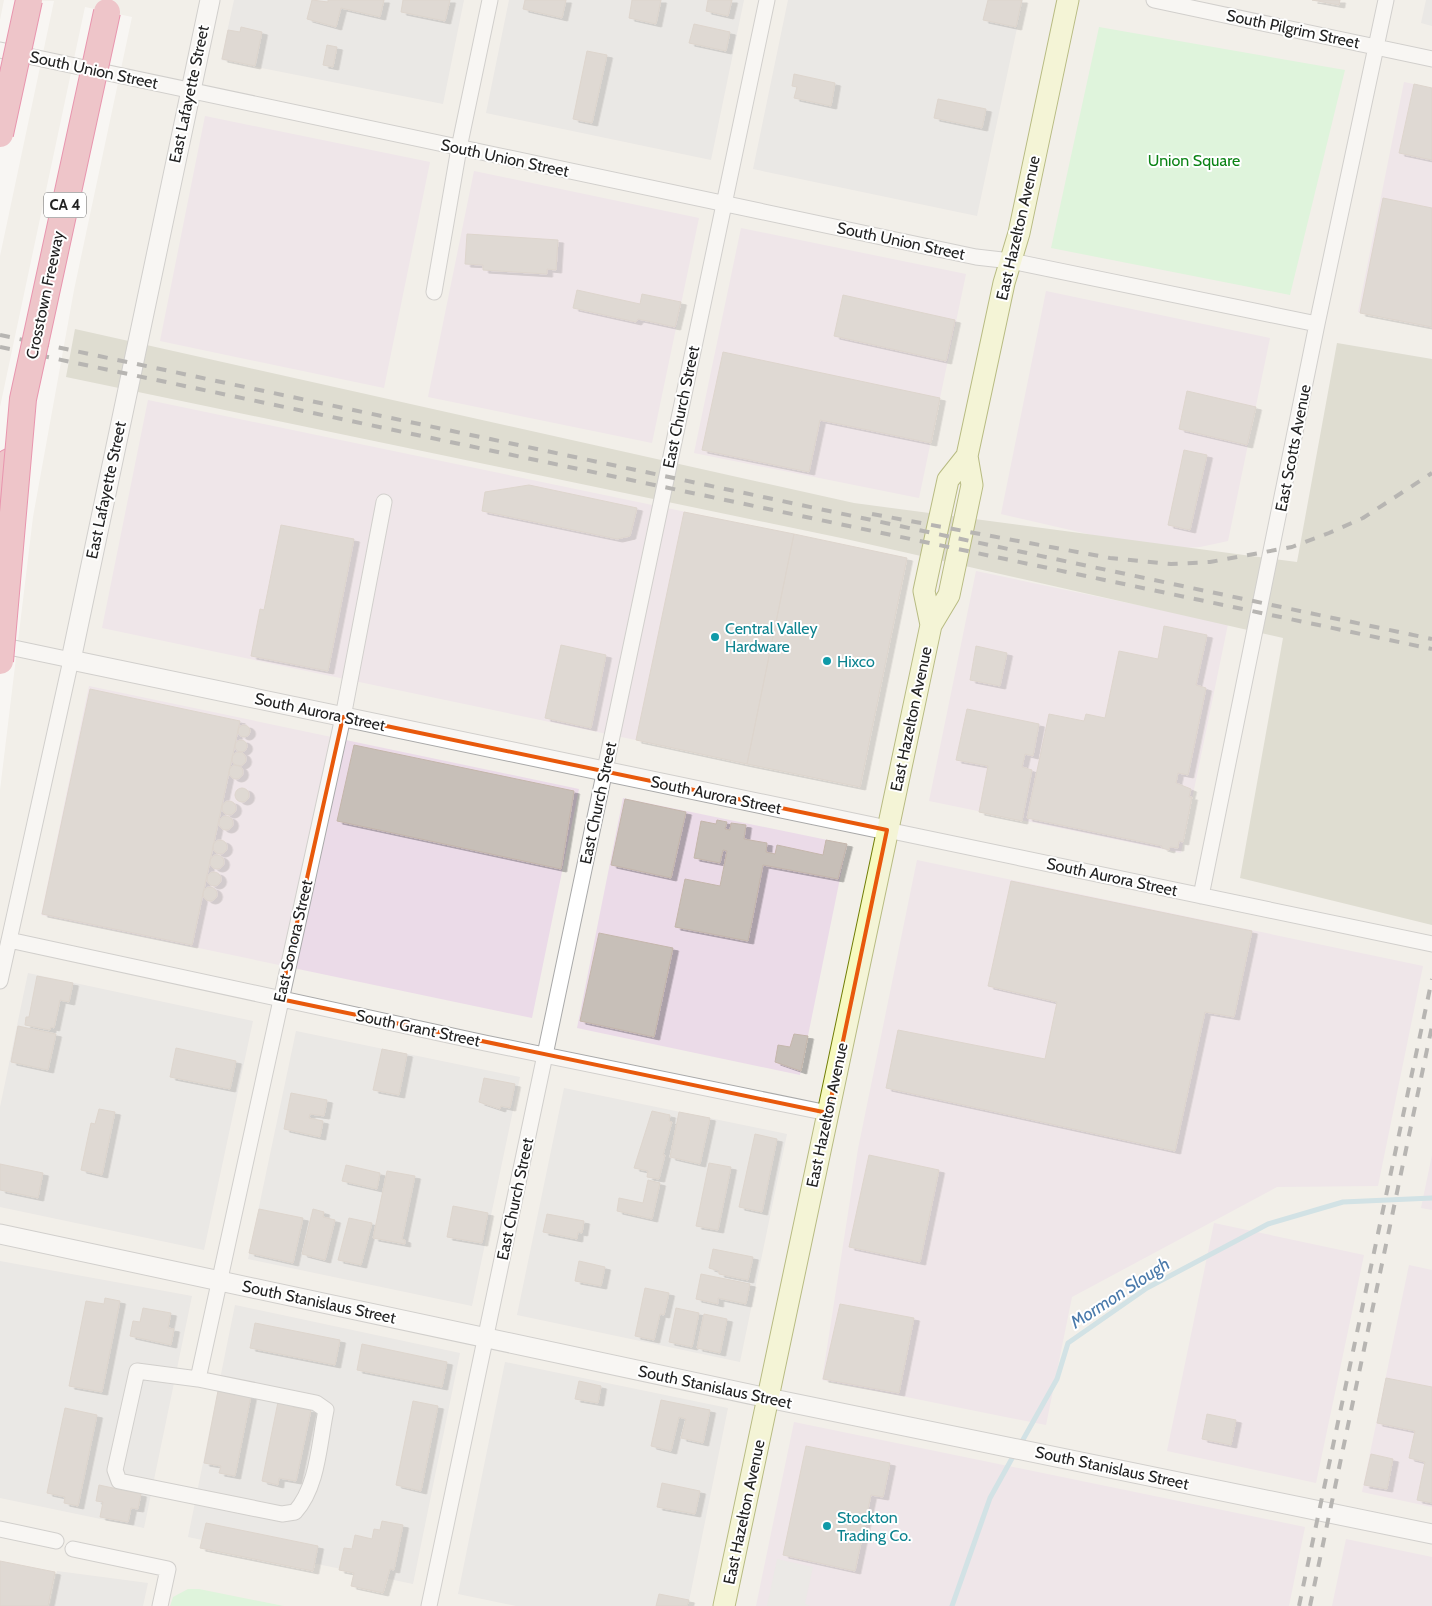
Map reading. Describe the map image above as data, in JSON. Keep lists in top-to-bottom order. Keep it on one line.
{"streets":{"highway":["CA 4","Crosstown Freeway"],"main road":["East Hazelton Avenue"],"street":["South Pilgrim Street","South Union Street","East Lafayette Street","East Church Street","East Scotts Avenue","South Aurora Street","East Sonora Street","South Grant Street","South Stanislaus Street"]},"crossings":[["South Pilgrim Street","East Scotts Avenue"],["South Union Street","East Lafayette Street"],["South Union Street","East Hazelton Avenue"],["South Union Street","East Church Street"],["South Union Street","East Scotts Avenue"],["East Lafayette Street","South Aurora Street"],["East Lafayette Street","South Grant Street"],["East Hazelton Avenue","South Aurora Street"],["East Hazelton Avenue","South Grant Street"],["East Hazelton Avenue","South Stanislaus Street"],["East Church Street","South Aurora Street"],["East Church Street","South Grant Street"],["East Church Street","South Stanislaus Street"],["East Scotts Avenue","South Aurora Street"],["South Aurora Street","East Sonora Street"],["East Sonora Street","South Grant Street"],["East Sonora Street","South Stanislaus Street"]],"water":["Mormon Slough"],"parks":["Union Square"],"places":["Central Valley Hardware","Hixco","Stockton Trading Co."]}
